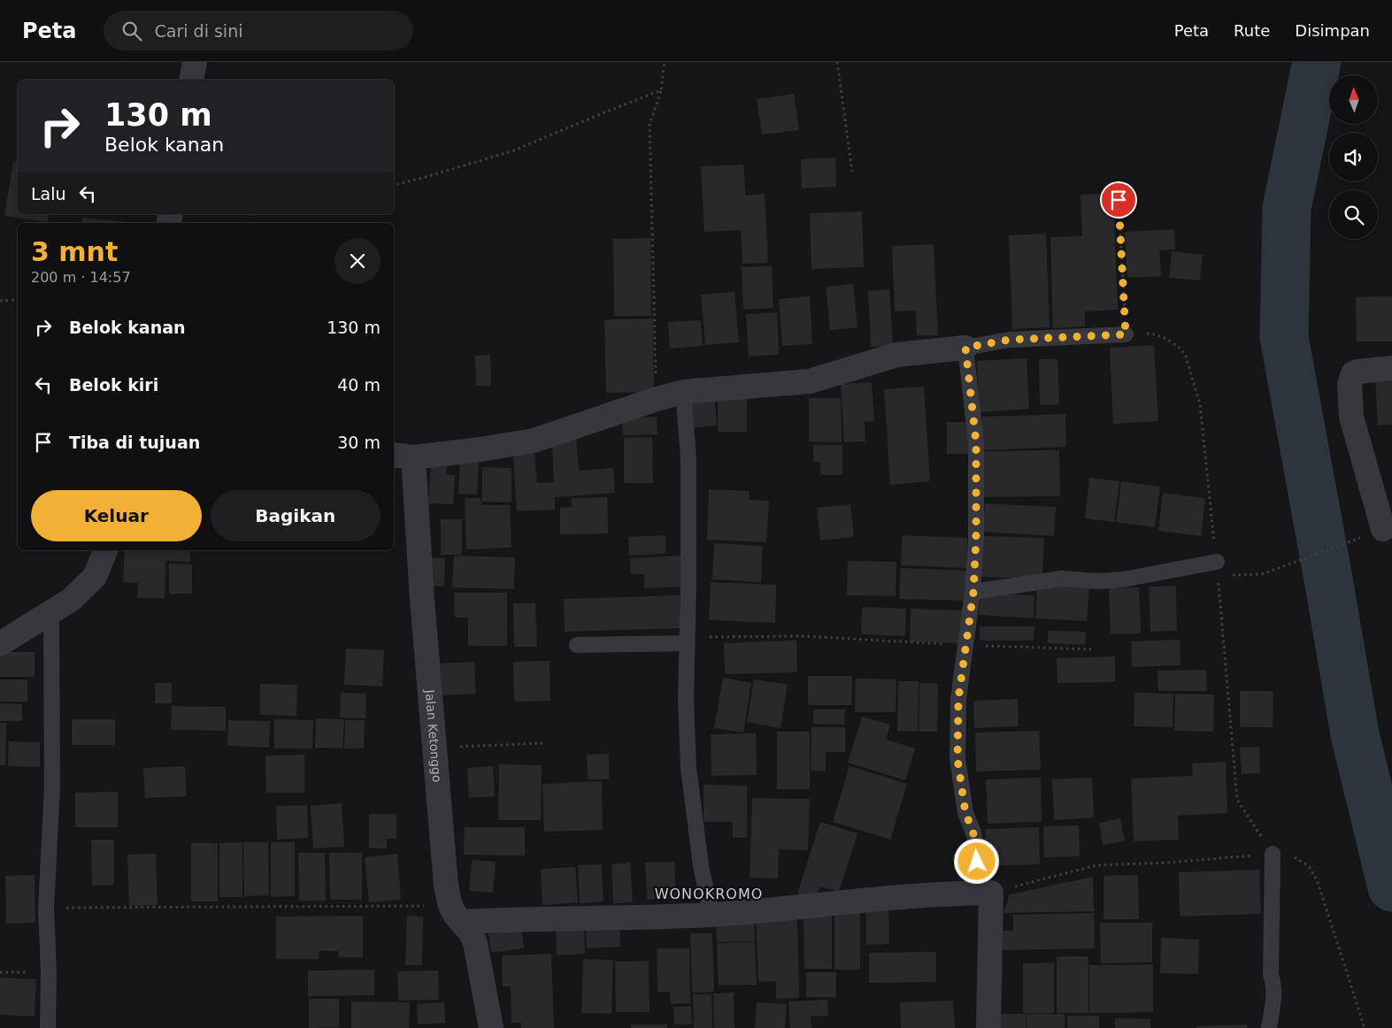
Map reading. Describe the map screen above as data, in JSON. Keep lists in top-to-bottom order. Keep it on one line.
{"streets":{"street":["Jalan Ketonggo"]},"districts":["WONOKROMO"],"north":"top","page":{"header":"Peta","search":"Cari di sini","nav":["Peta","Rute","Disimpan"],"turn":["130 m","Belok kanan"],"then":"Lalu","heading":["3 mnt","200 m · 14:57"],"list":[{"name":"Belok kanan","value":"130 m"},{"name":"Belok kiri","value":"40 m"},{"name":"Tiba di tujuan","value":"30 m"}],"buttons":["Keluar","Bagikan"]}}
